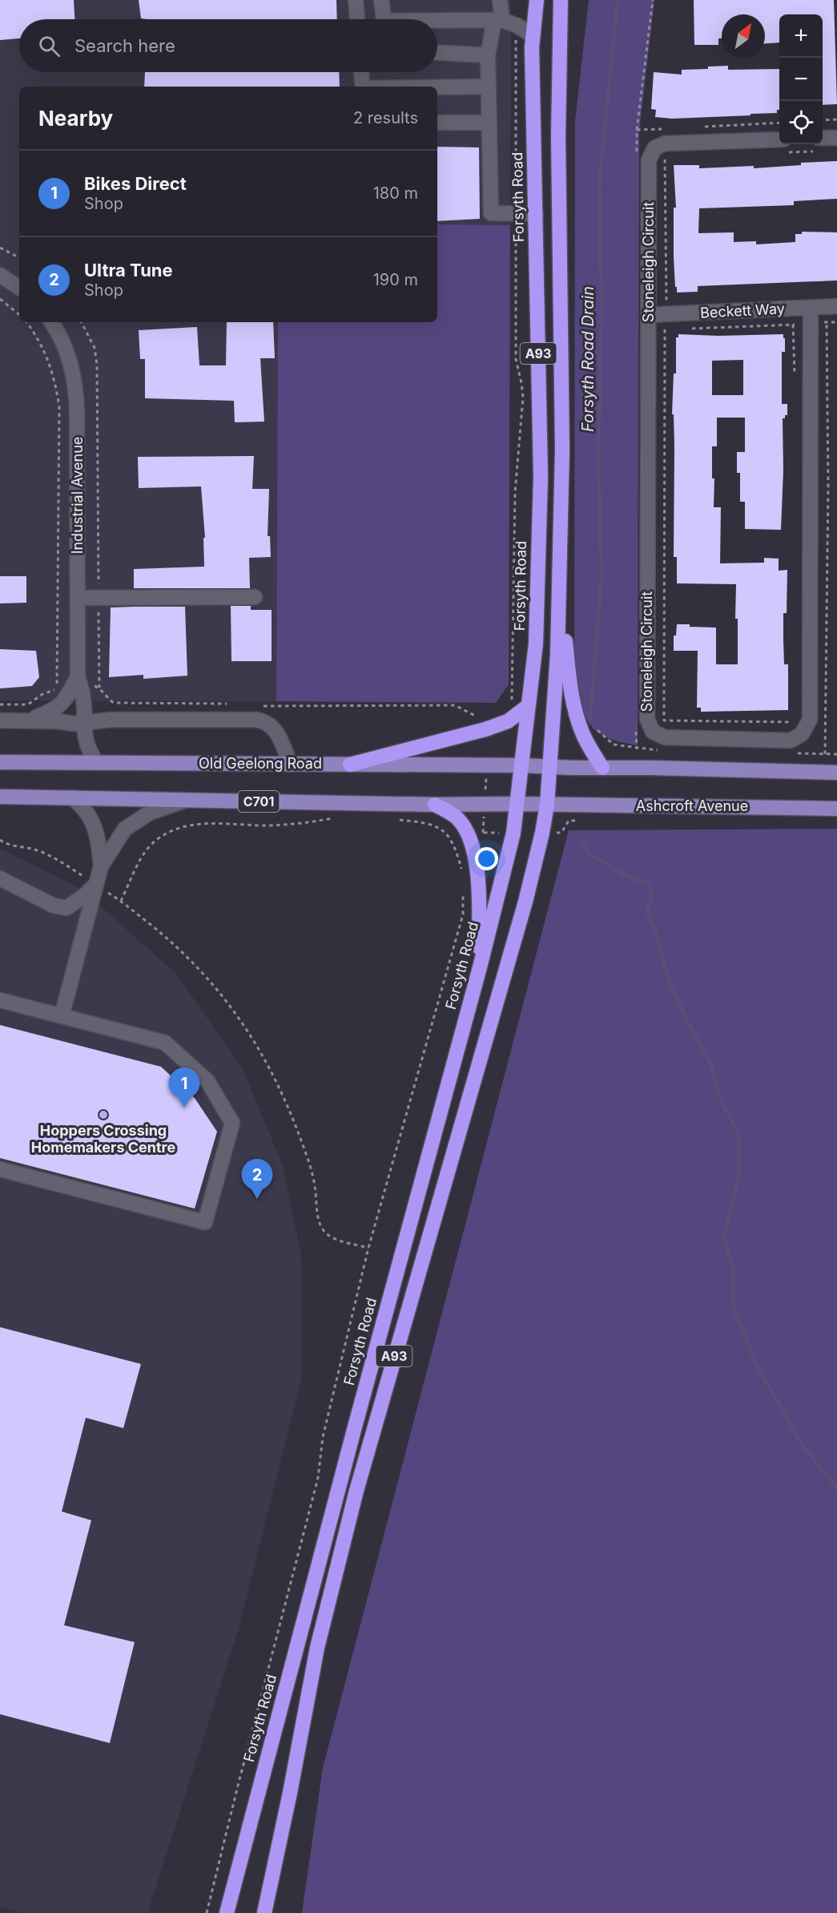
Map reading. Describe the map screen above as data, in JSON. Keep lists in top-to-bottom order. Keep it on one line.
{"streets":{"highway":["Forsyth Road","A93"],"main road":["Old Geelong Road","C701","Ashcroft Avenue"],"street":["Stoneleigh Circuit","Beckett Way","Industrial Avenue"]},"crossings":[["Forsyth Road","Old Geelong Road"],["Forsyth Road","C701"],["Stoneleigh Circuit","Beckett Way"],["A93","Old Geelong Road"],["A93","C701"],["A93","Ashcroft Avenue"],["Industrial Avenue","Old Geelong Road"],["C701","Ashcroft Avenue"]],"water":["Forsyth Road Drain"],"places":["Hoppers Crossing Homemakers Centre"],"north":"top right","page":{"map_buttons":["+","−"],"search":"Search here","heading":["Nearby","2 results"],"list":[{"mark":"1","name":"Bikes Direct","note":"Shop","value":"180 m"},{"mark":"2","name":"Ultra Tune","note":"Shop","value":"190 m"}],"pins":["1","2"]}}
